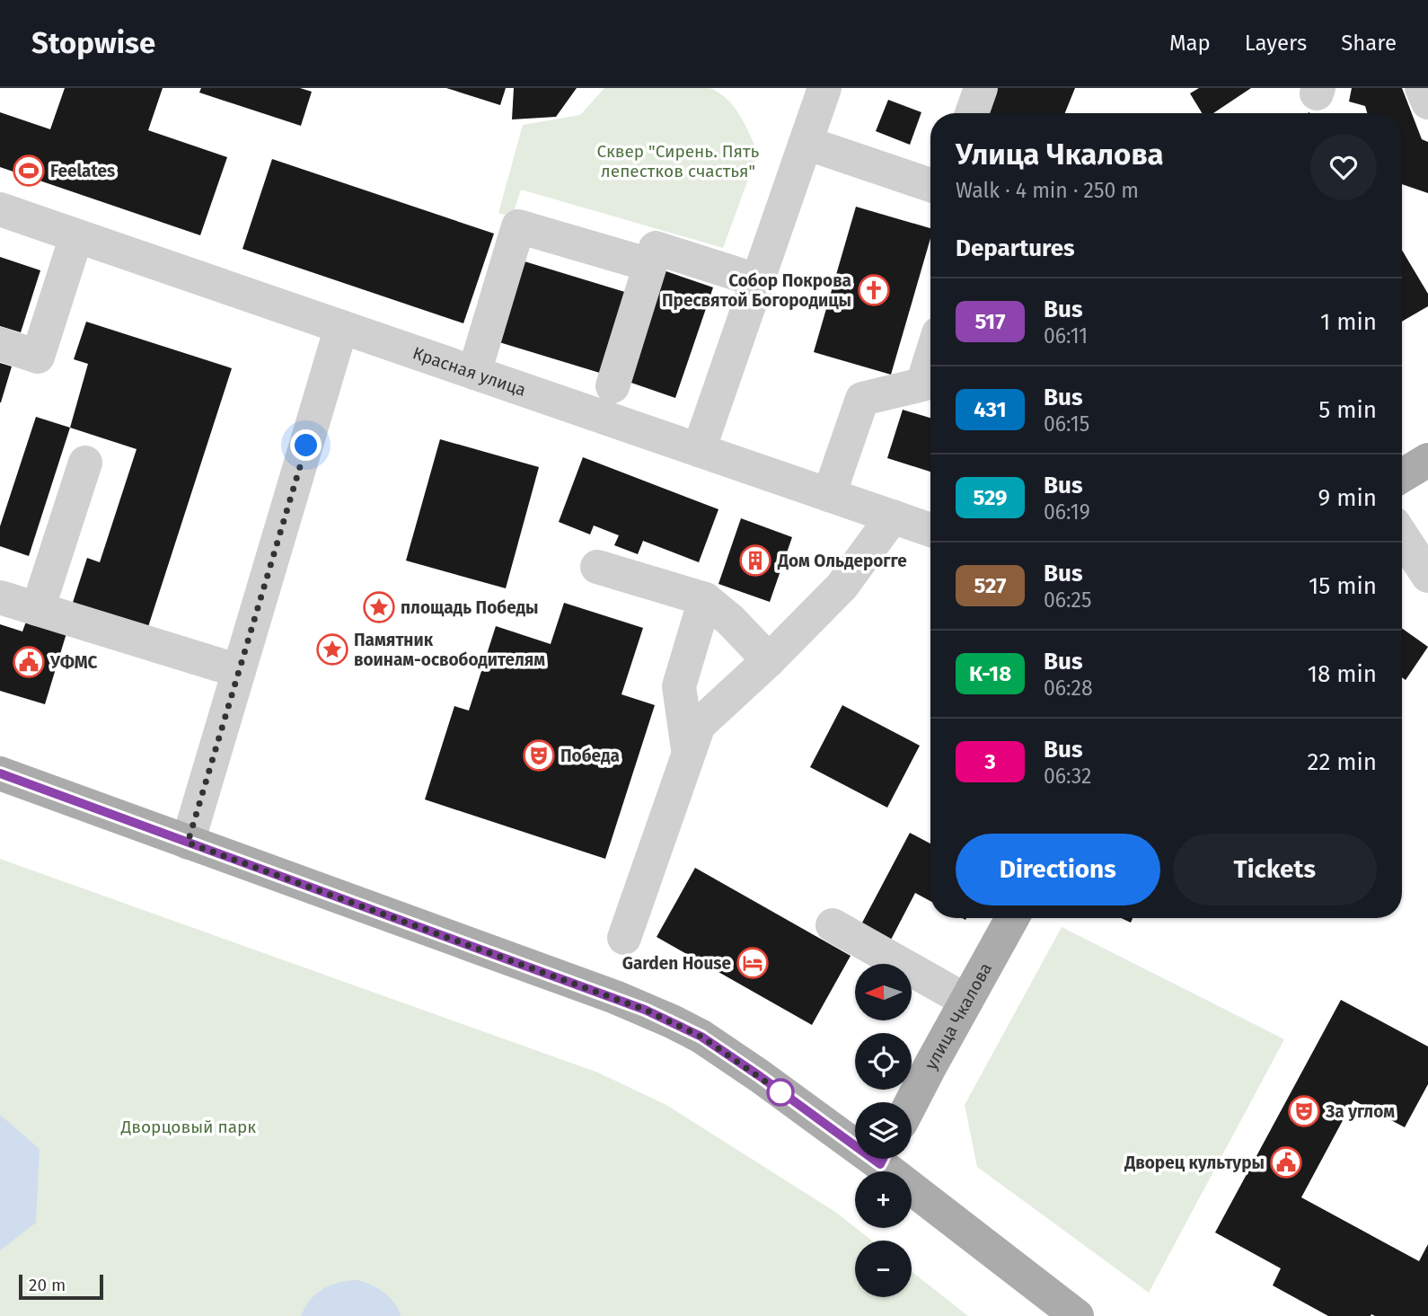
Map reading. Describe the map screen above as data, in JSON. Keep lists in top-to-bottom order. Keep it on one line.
{"streets":{"main road":["улица Чкалова"],"street":["Красная улица"]},"parks":["Сквер \"Сирень. Пять лепестков счастья\"","Дворцовый парк"],"places":{"sports":["Feelates"],"church":["Собор Покрова Пресвятой Богородицы"],"building":["Дом Ольдерогге"],"place":["площадь Победы","Памятник воинам-освободителям"],"public building":["УФМС","Дворец культуры"],"theatre":["Победа","За углом"],"hotel":["Garden House"]},"lines":["bus line 517"],"scale_bar":"20 m","north":"left","page":{"header":"Stopwise","nav":["Map","Layers","Share"],"heading":[["Улица Чкалова","Walk · 4 min · 250 m"],"Departures"],"list":[{"mark":"517","name":"Bus","note":"06:11","value":"1 min"},{"mark":"431","name":"Bus","note":"06:15","value":"5 min"},{"mark":"529","name":"Bus","note":"06:19","value":"9 min"},{"mark":"527","name":"Bus","note":"06:25","value":"15 min"},{"mark":"К-18","name":"Bus","note":"06:28","value":"18 min"},{"mark":"3","name":"Bus","note":"06:32","value":"22 min"}],"buttons":["Directions","Tickets"],"map_buttons":["+","−"],"scale":"20 m"}}
